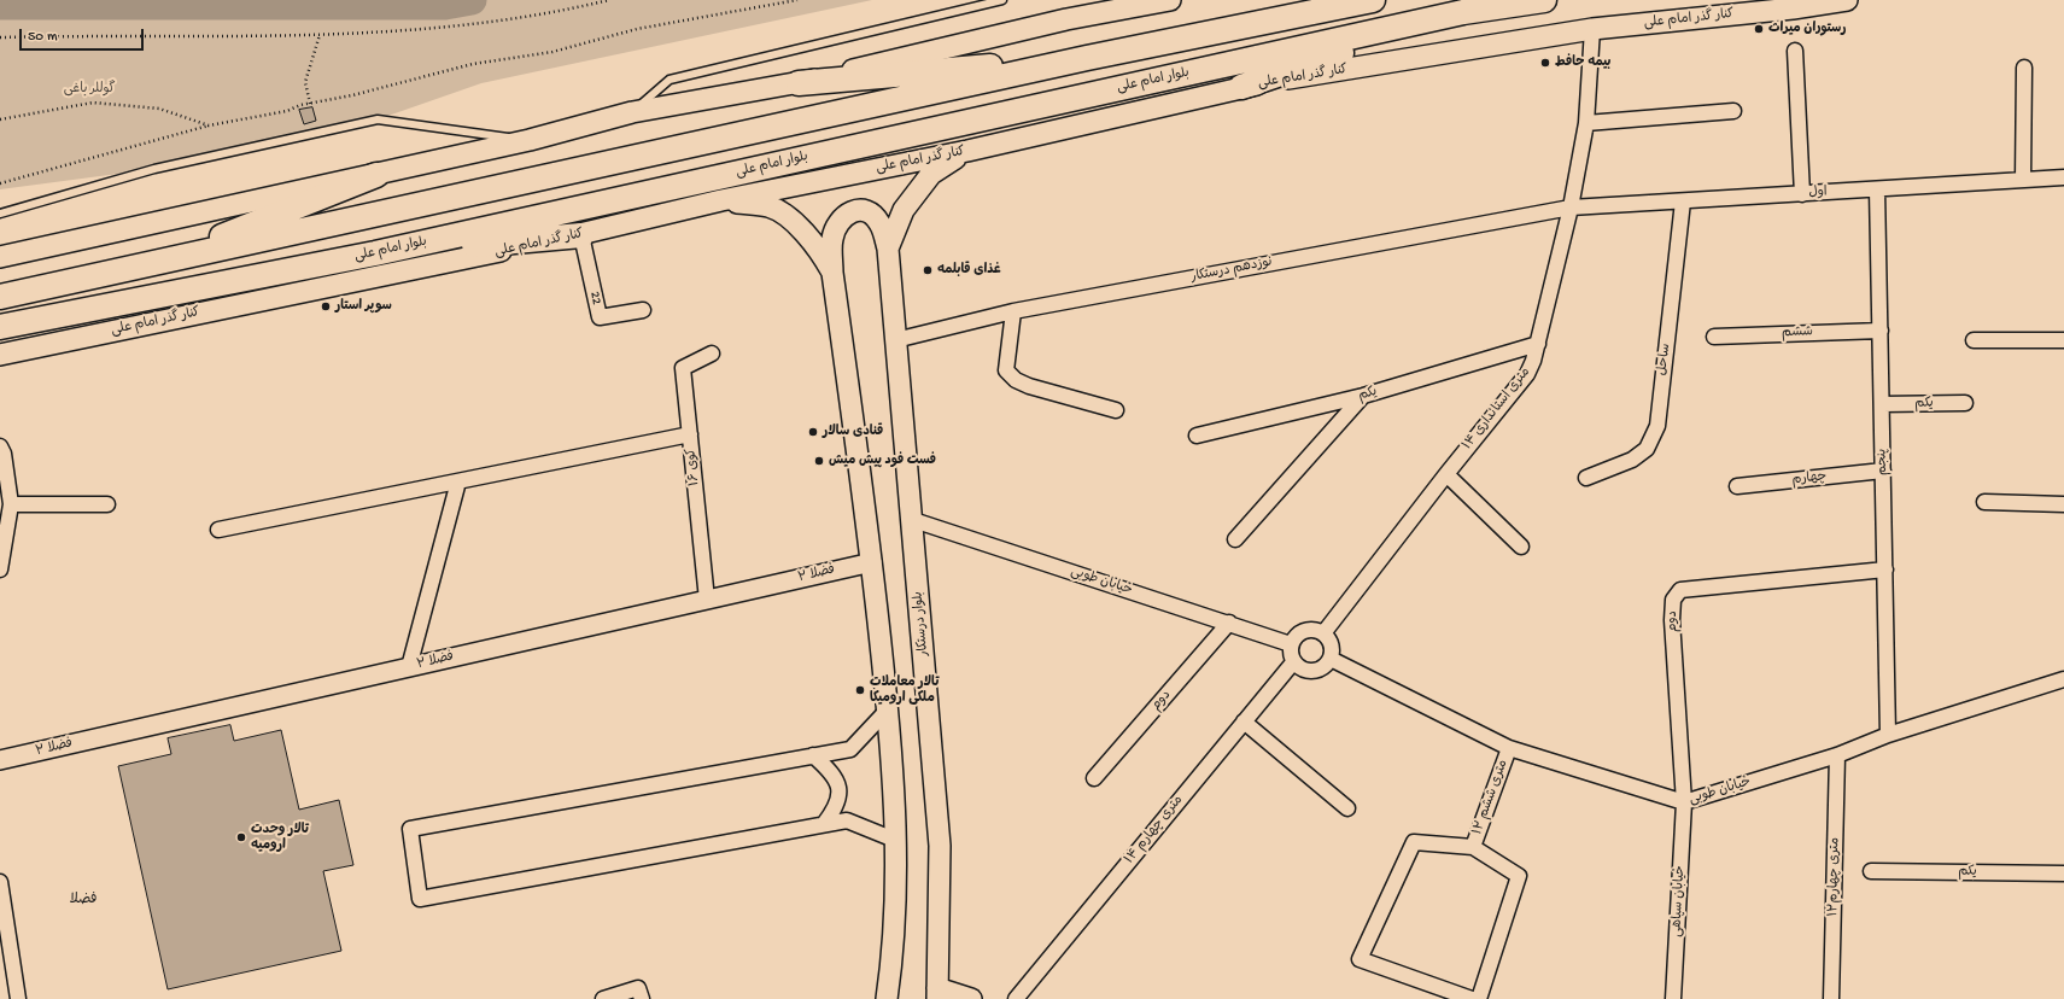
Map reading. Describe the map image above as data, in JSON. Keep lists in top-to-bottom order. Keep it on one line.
{"streets":{"highway":["بلوار امام علی"],"main road":["کنار گذر امام علی","بلوار درستکار"],"street":["اول","نوزدهم درستکار","22","ششم","ساحل","یکم","۱۴ متری استانداری","پنجم","کوی ۱۶","چهارم","فضلا ۲","خیابان طوبی","دوم","۱۲ متری ششم","۱۴ متری چهارم","۱۲متری چهارم","خیابان سپاهی"]},"crossings":[["کنار گذر امام علی","22"],["کنار گذر امام علی","۱۴ متری استانداری"],["اول","نوزدهم درستکار"],["اول","ساحل"],["اول","۱۴ متری استانداری"],["اول","پنجم"],["نوزدهم درستکار","۱۴ متری استانداری"],["نوزدهم درستکار","بلوار درستکار"],["ششم","پنجم"],["یکم","۱۴ متری استانداری"],["یکم","پنجم"],["۱۴ متری استانداری","خیابان طوبی"],["۱۴ متری استانداری","۱۴ متری چهارم"],["پنجم","چهارم"],["پنجم","خیابان طوبی"],["پنجم","دوم"],["کوی ۱۶","فضلا ۲"],["خیابان طوبی","دوم"],["خیابان طوبی","بلوار درستکار"],["خیابان طوبی","۱۲ متری ششم"],["خیابان طوبی","۱۴ متری چهارم"],["خیابان طوبی","۱۲متری چهارم"],["خیابان طوبی","خیابان سپاهی"],["دوم","خیابان سپاهی"]],"districts":["فضلا"],"parks":["گوللر باغی"],"places":["رستوران میراث","بیمه حافط","غذای قابلمه","سوپر استار","قنادی سالار","فست فود پیش میش","تالار معاملات ملکی ارومیکا","تالار وحدت ارومیه"],"scale_bar":"50 m"}
